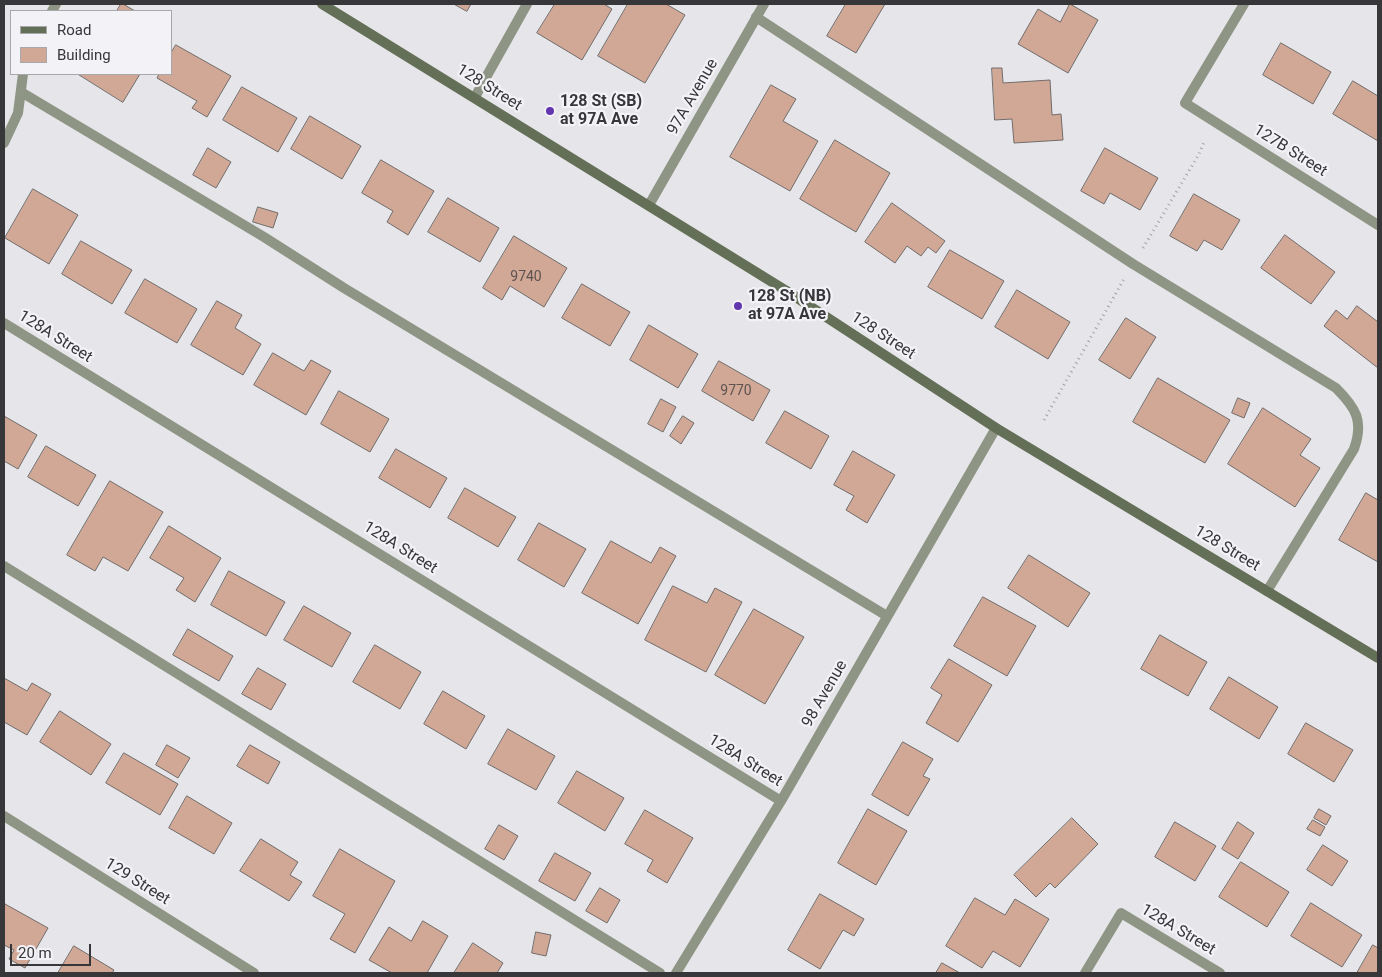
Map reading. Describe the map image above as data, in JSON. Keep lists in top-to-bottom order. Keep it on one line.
{"streets":{"main road":["128 Street"],"street":["97A Avenue","127B Street","128A Street","98 Avenue","129 Street"]},"crossings":[["128 Street","97A Avenue"],["128 Street","98 Avenue"],["128A Street","98 Avenue"]],"places":["128 St (SB) at 97A Ave","128 St (NB) at 97A Ave"],"house_numbers":["9740","9770"],"legend":["Road","Building"],"scale_bar":"20 m"}
